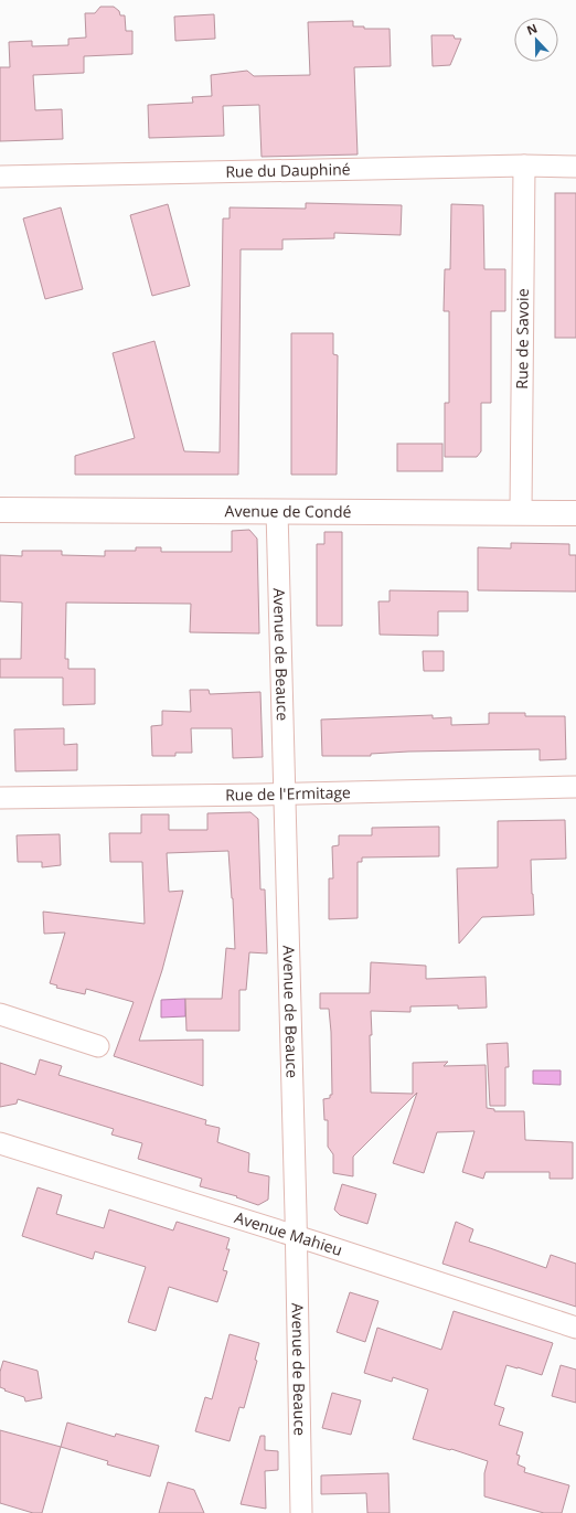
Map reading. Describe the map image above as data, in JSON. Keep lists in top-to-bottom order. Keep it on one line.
{"streets":{"street":["Rue du Dauphiné","Rue de Savoie","Avenue de Condé","Avenue de Beauce","Rue de l'Ermitage","Avenue Mahieu"]},"crossings":[["Rue du Dauphiné","Rue de Savoie"],["Rue de Savoie","Avenue de Condé"],["Avenue de Condé","Avenue de Beauce"],["Avenue de Beauce","Rue de l'Ermitage"],["Avenue de Beauce","Avenue Mahieu"]],"north":"top"}
